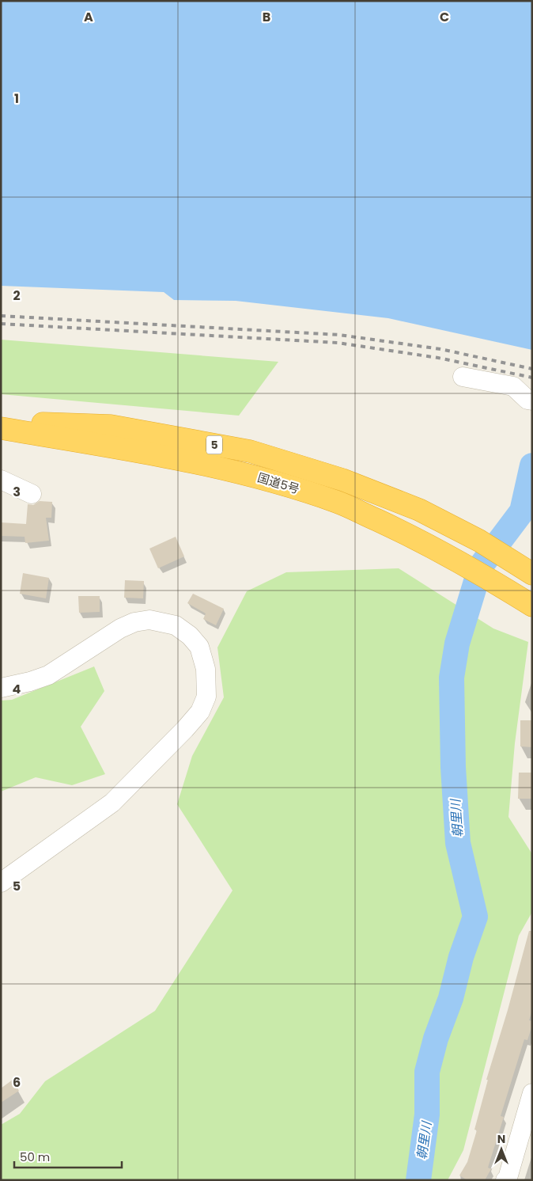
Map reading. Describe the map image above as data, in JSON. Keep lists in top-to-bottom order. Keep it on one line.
{"streets":{"highway":["5","国道5号"]},"water":["朝里川"],"scale_bar":"50 m","north":"top","grid":{"columns":["A","B","C"],"rows":["1","2","3","4","5","6"]}}
